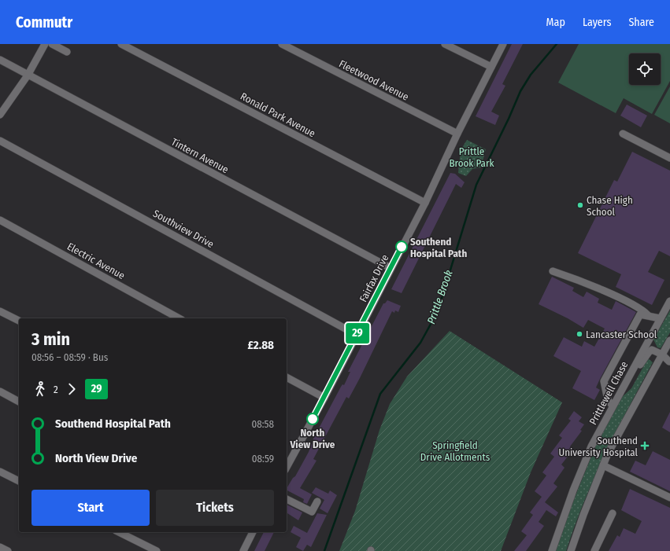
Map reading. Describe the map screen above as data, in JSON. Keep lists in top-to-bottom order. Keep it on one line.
{"streets":{"street":["Fleetwood Avenue","Ronald Park Avenue","Tintern Avenue","Southview Drive","Electric Avenue","Fairfax Drive","Prittlewell Chase"]},"crossings":[["Fleetwood Avenue","Fairfax Drive"],["Ronald Park Avenue","Fairfax Drive"],["Tintern Avenue","Fairfax Drive"],["Southview Drive","Fairfax Drive"]],"water":["Prittle Brook"],"parks":["Prittle Brook Park","Springfield Drive Allotments"],"places":{"other":["Chase High School","Southend Hospital Path","Lancaster School","North View Drive"],"health":["Southend University Hospital"]},"lines":["bus line 29"],"page":{"header":"Commutr","nav":["Map","Layers","Share"],"on_map":"29","heading":["3 min","08:56 – 08:59 · Bus","£2.88"],"legs":["2","29"],"list":[{"name":"Southend Hospital Path","value":"08:58"},{"name":"North View Drive","value":"08:59"}],"buttons":["Start","Tickets"]}}
